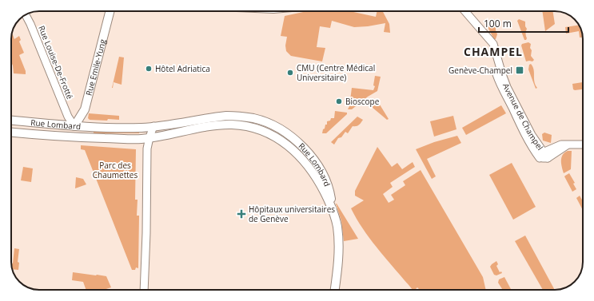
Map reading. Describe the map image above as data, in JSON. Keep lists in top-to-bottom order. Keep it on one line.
{"streets":{"main road":["Rue Emile-Yung","Rue Lombard"],"street":["Rue Louise-De-Frotté","Avenue de Champel"]},"crossings":[["Rue Louise-De-Frotté","Rue Emile-Yung"],["Rue Louise-De-Frotté","Rue Lombard"],["Rue Emile-Yung","Rue Lombard"]],"districts":["CHAMPEL"],"parks":["Parc des Chaumettes"],"places":{"other":["Hôtel Adriatica","CMU (Centre Médical Universitaire)","Bioscope"],"transit":["Genève-Champel"],"health":["Hôpitaux universitaires de Genève"]},"scale_bar":"100 m"}
